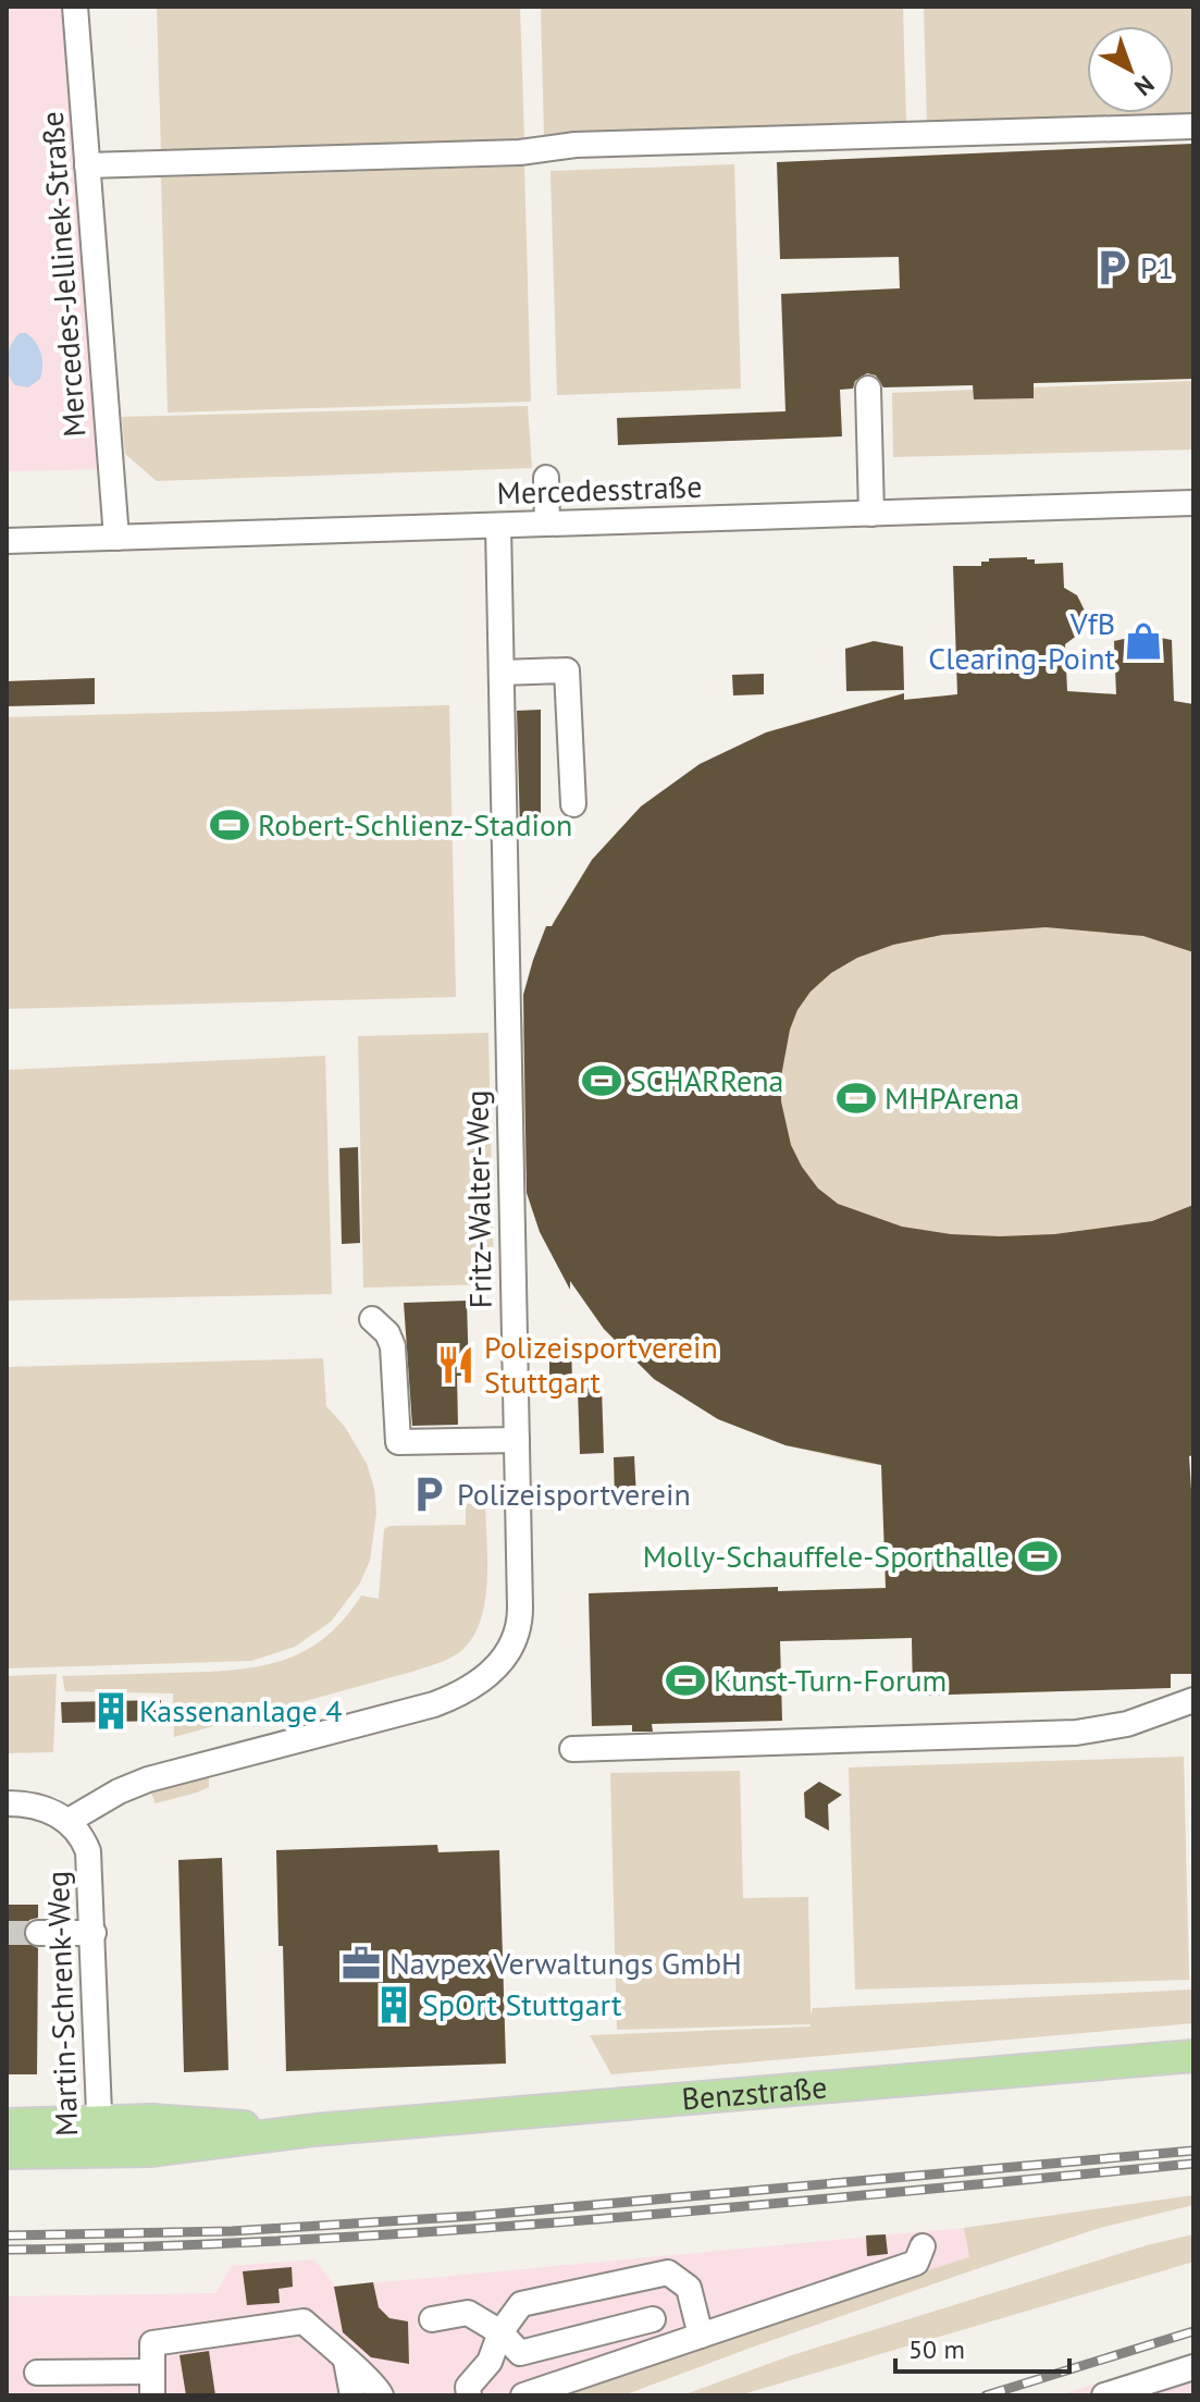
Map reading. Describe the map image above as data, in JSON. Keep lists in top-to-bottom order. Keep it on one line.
{"streets":{"main road":["Benzstraße"],"street":["Mercedes-Jellinek-Straße","Mercedesstraße","Fritz-Walter-Weg","Martin-Schrenk-Weg"]},"crossings":[["Mercedes-Jellinek-Straße","Mercedesstraße"],["Mercedesstraße","Fritz-Walter-Weg"],["Fritz-Walter-Weg","Martin-Schrenk-Weg"],["Martin-Schrenk-Weg","Benzstraße"]],"places":{"parking":["P1","Polizeisportverein"],"shop":["VfB Clearing-Point"],"sports":["Robert-Schlienz-Stadion","SCHARRena","MHPArena","Molly-Schauffele-Sporthalle","Kunst-Turn-Forum"],"restaurant":["Polizeisportverein Stuttgart"],"building":["Kassenanlage 4","SpOrt Stuttgart"],"office":["Navpex Verwaltungs GmbH"]},"scale_bar":"50 m","north":"bottom right"}
